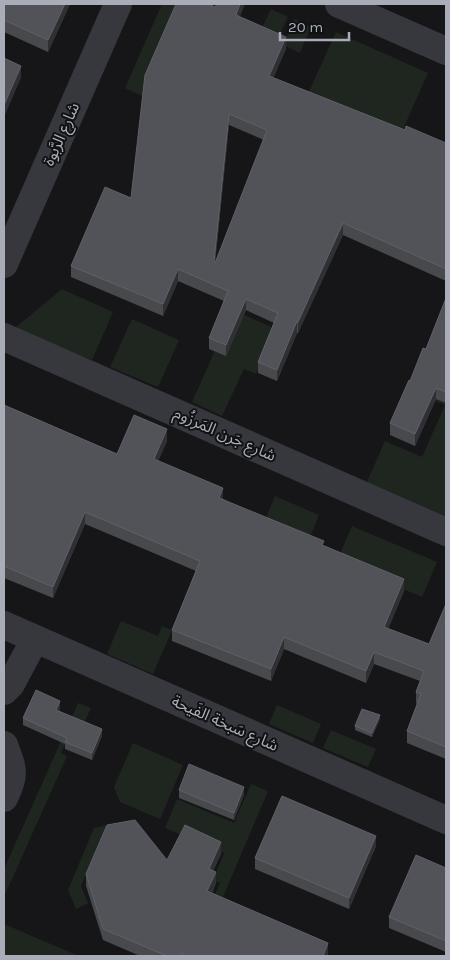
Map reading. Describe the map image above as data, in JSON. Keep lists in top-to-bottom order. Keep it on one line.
{"streets":{"street":["شارع الرَّبوة","شارع جَرن المَرزُوم","شارع سَبخة الفَيحة"]},"scale_bar":"20 m"}
